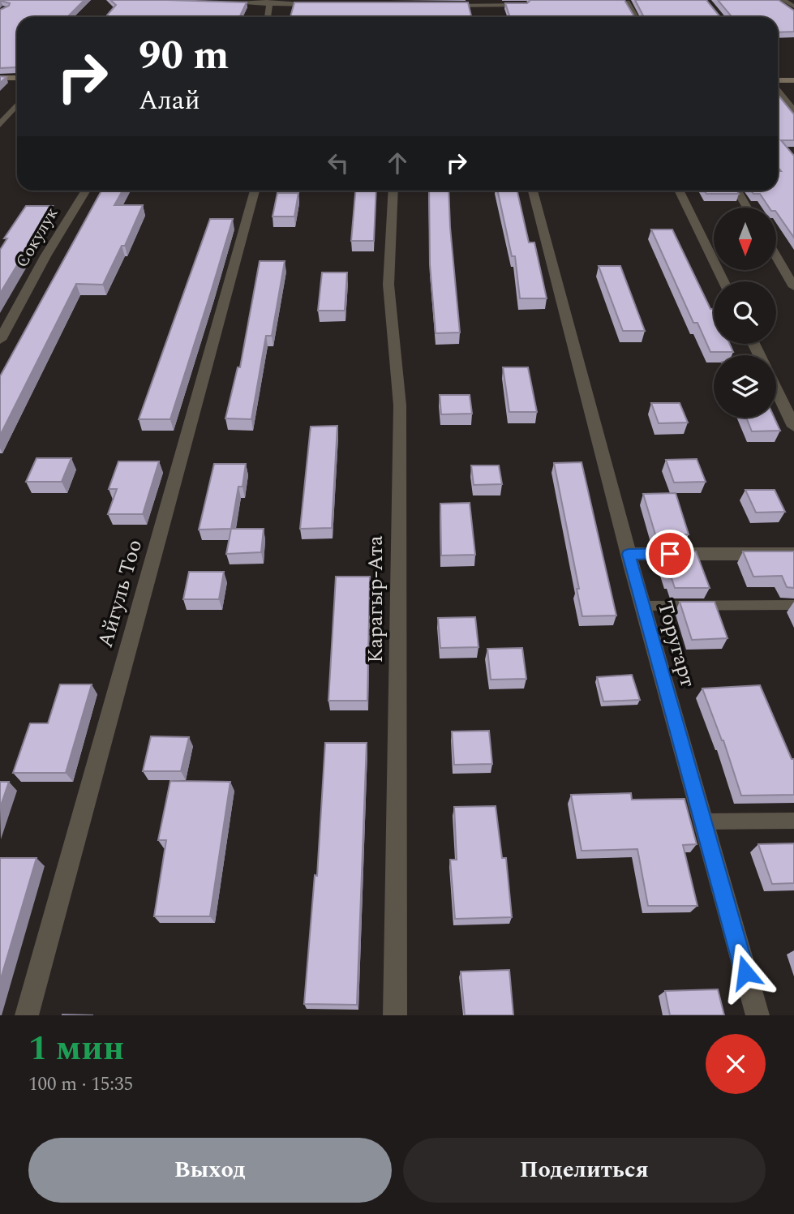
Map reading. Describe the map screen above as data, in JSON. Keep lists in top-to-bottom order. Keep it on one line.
{"streets":{"street":["Сокулук","Айгуль Тоо","Карагыр-Ата","Торугарт"]},"north":"bottom","page":{"turn":["90 m","Алай"],"heading":["1 мин","100 m · 15:35"],"buttons":["Выход","Поделиться"]}}
